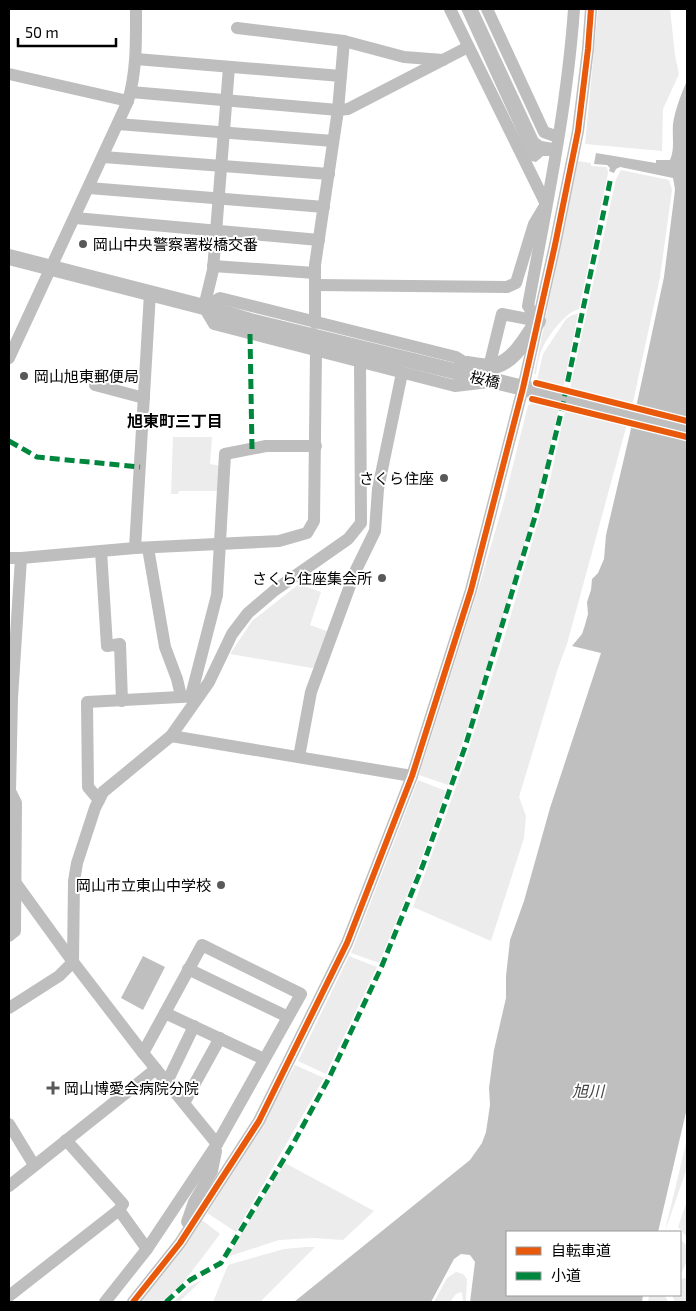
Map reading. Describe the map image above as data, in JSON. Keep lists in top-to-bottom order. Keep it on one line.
{"streets":{"street":["桜橋"]},"districts":["旭東町三丁目"],"water":["旭川"],"places":{"other":["岡山中央警察署桜橋交番","岡山旭東郵便局","さくら住座","さくら住座集会所","岡山市立東山中学校"],"health":["岡山博愛会病院分院"]},"legend":["自転車道","小道"],"scale_bar":"50 m"}
